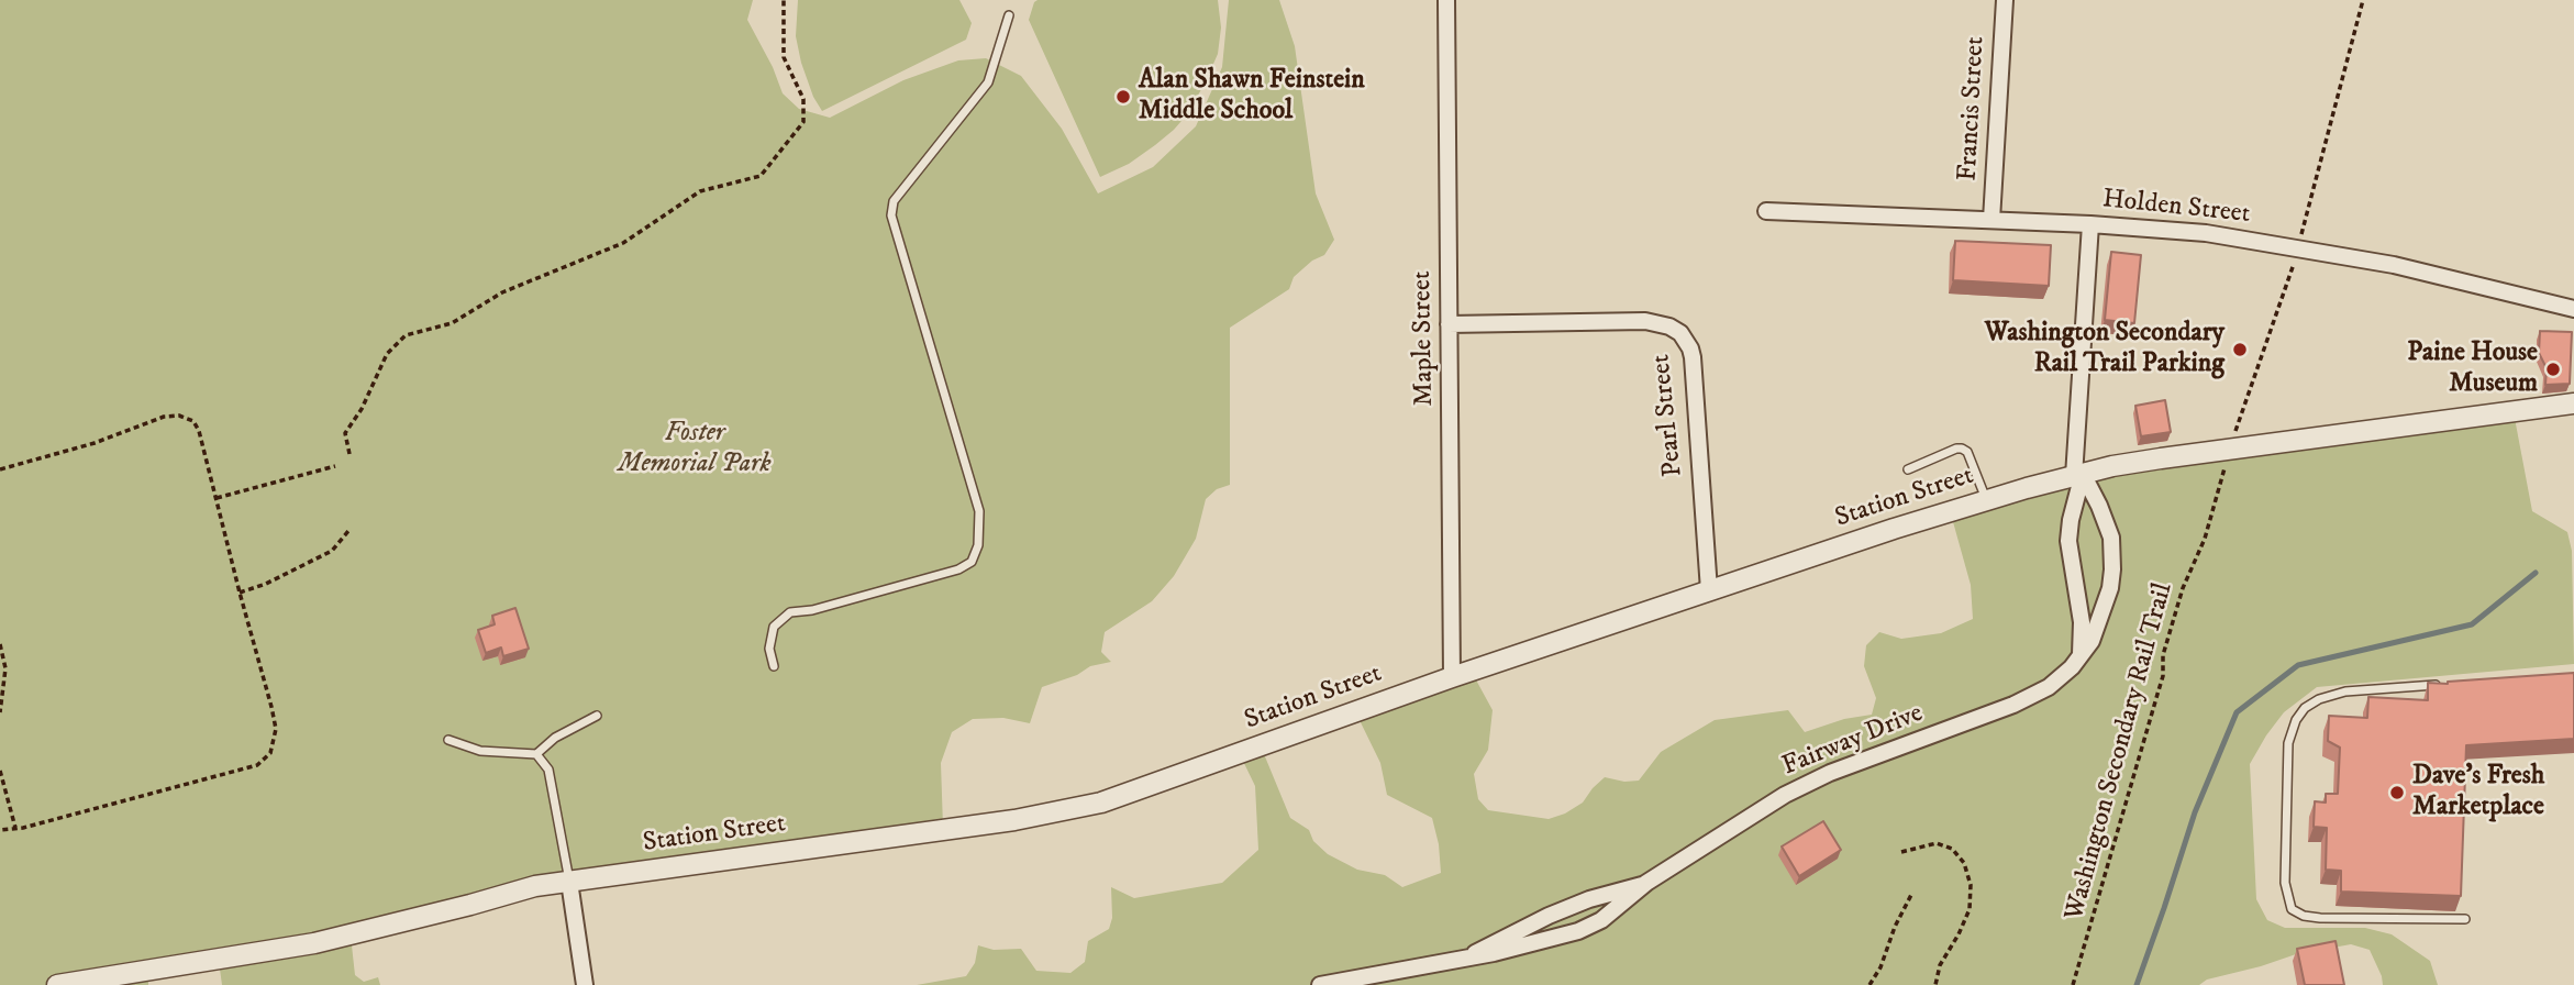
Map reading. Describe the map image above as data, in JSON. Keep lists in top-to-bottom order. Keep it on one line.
{"streets":{"street":["Francis Street","Holden Street","Maple Street","Pearl Street","Station Street","Fairway Drive"],"path":["Washington Secondary Rail Trail"]},"crossings":[["Francis Street","Holden Street"],["Holden Street","Washington Secondary Rail Trail"],["Maple Street","Pearl Street"],["Maple Street","Station Street"],["Pearl Street","Station Street"],["Station Street","Fairway Drive"],["Station Street","Washington Secondary Rail Trail"]],"parks":["Foster Memorial Park"],"places":["Alan Shawn Feinstein Middle School","Washington Secondary Rail Trail Parking","Paine House Museum","Dave's Fresh Marketplace"]}
